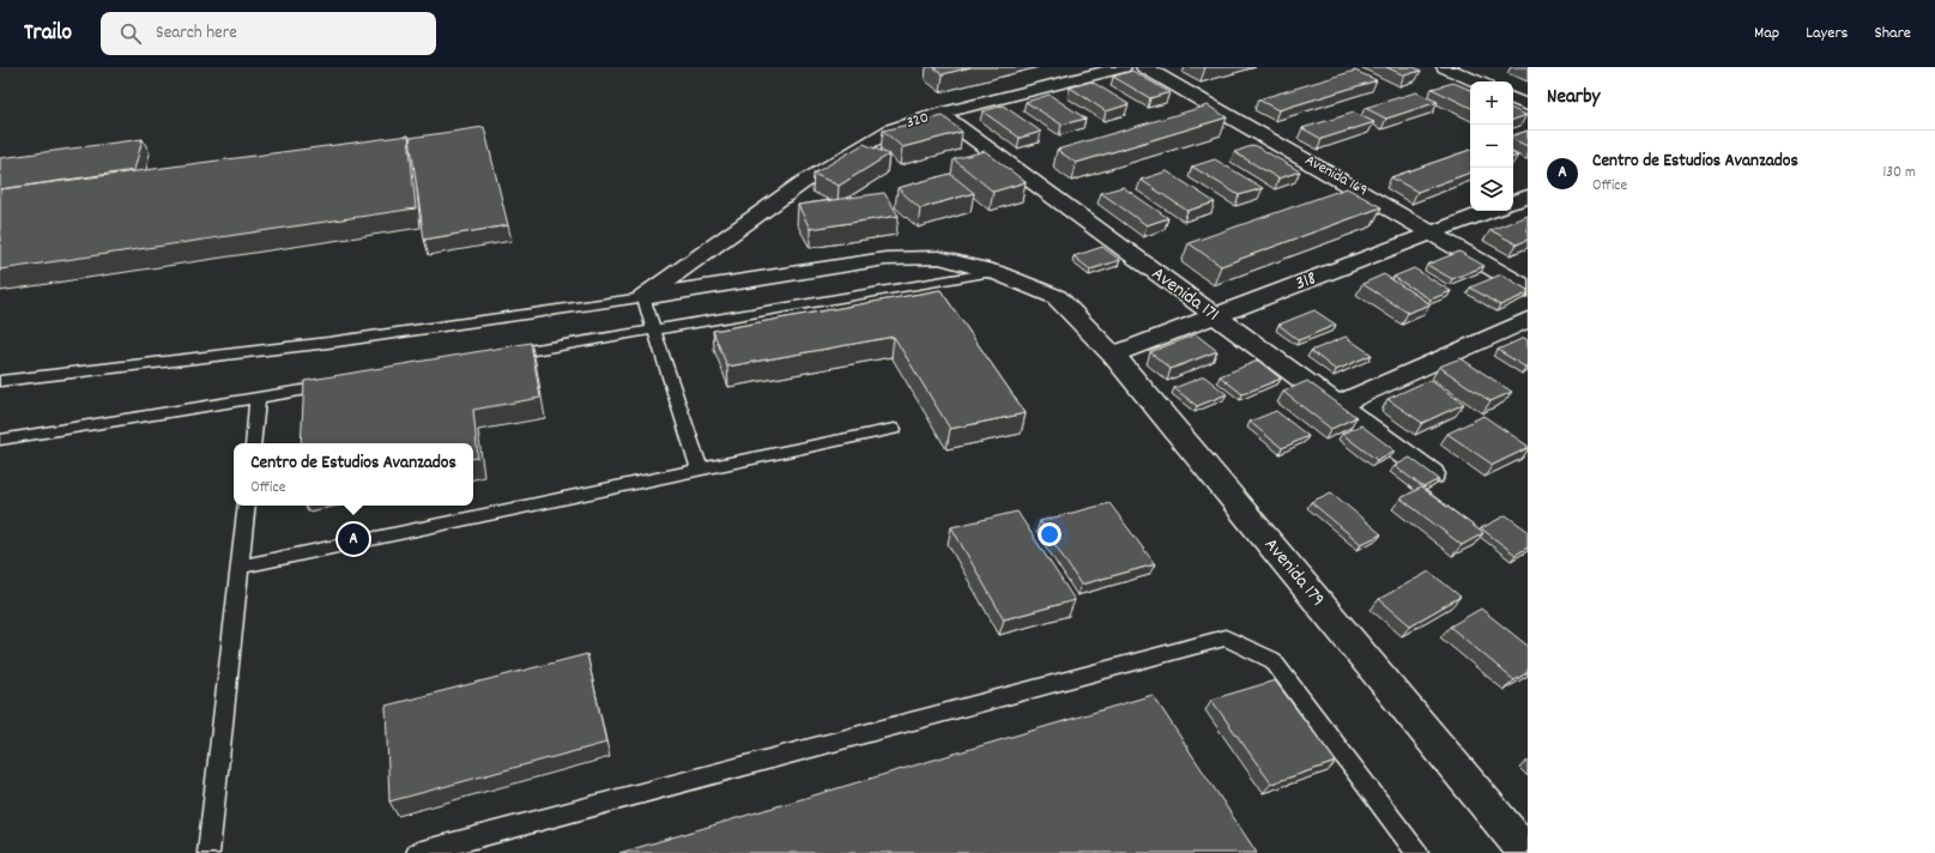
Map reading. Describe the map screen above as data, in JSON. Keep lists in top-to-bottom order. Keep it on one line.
{"streets":{"street":["320","Avenida 169","318","Avenida 171","Avenida 179"]},"crossings":[["320","Avenida 171"],["Avenida 169","318"],["318","Avenida 171"],["318","Avenida 179"]],"page":{"header":"Trailo","search":"Search here","nav":["Map","Layers","Share"],"heading":"Nearby","map_buttons":["+","−"],"list":[{"mark":"A","name":"Centro de Estudios Avanzados","note":"Office","value":"130 m"}],"popup":["Centro de Estudios Avanzados","Office"],"pins":"A"}}
